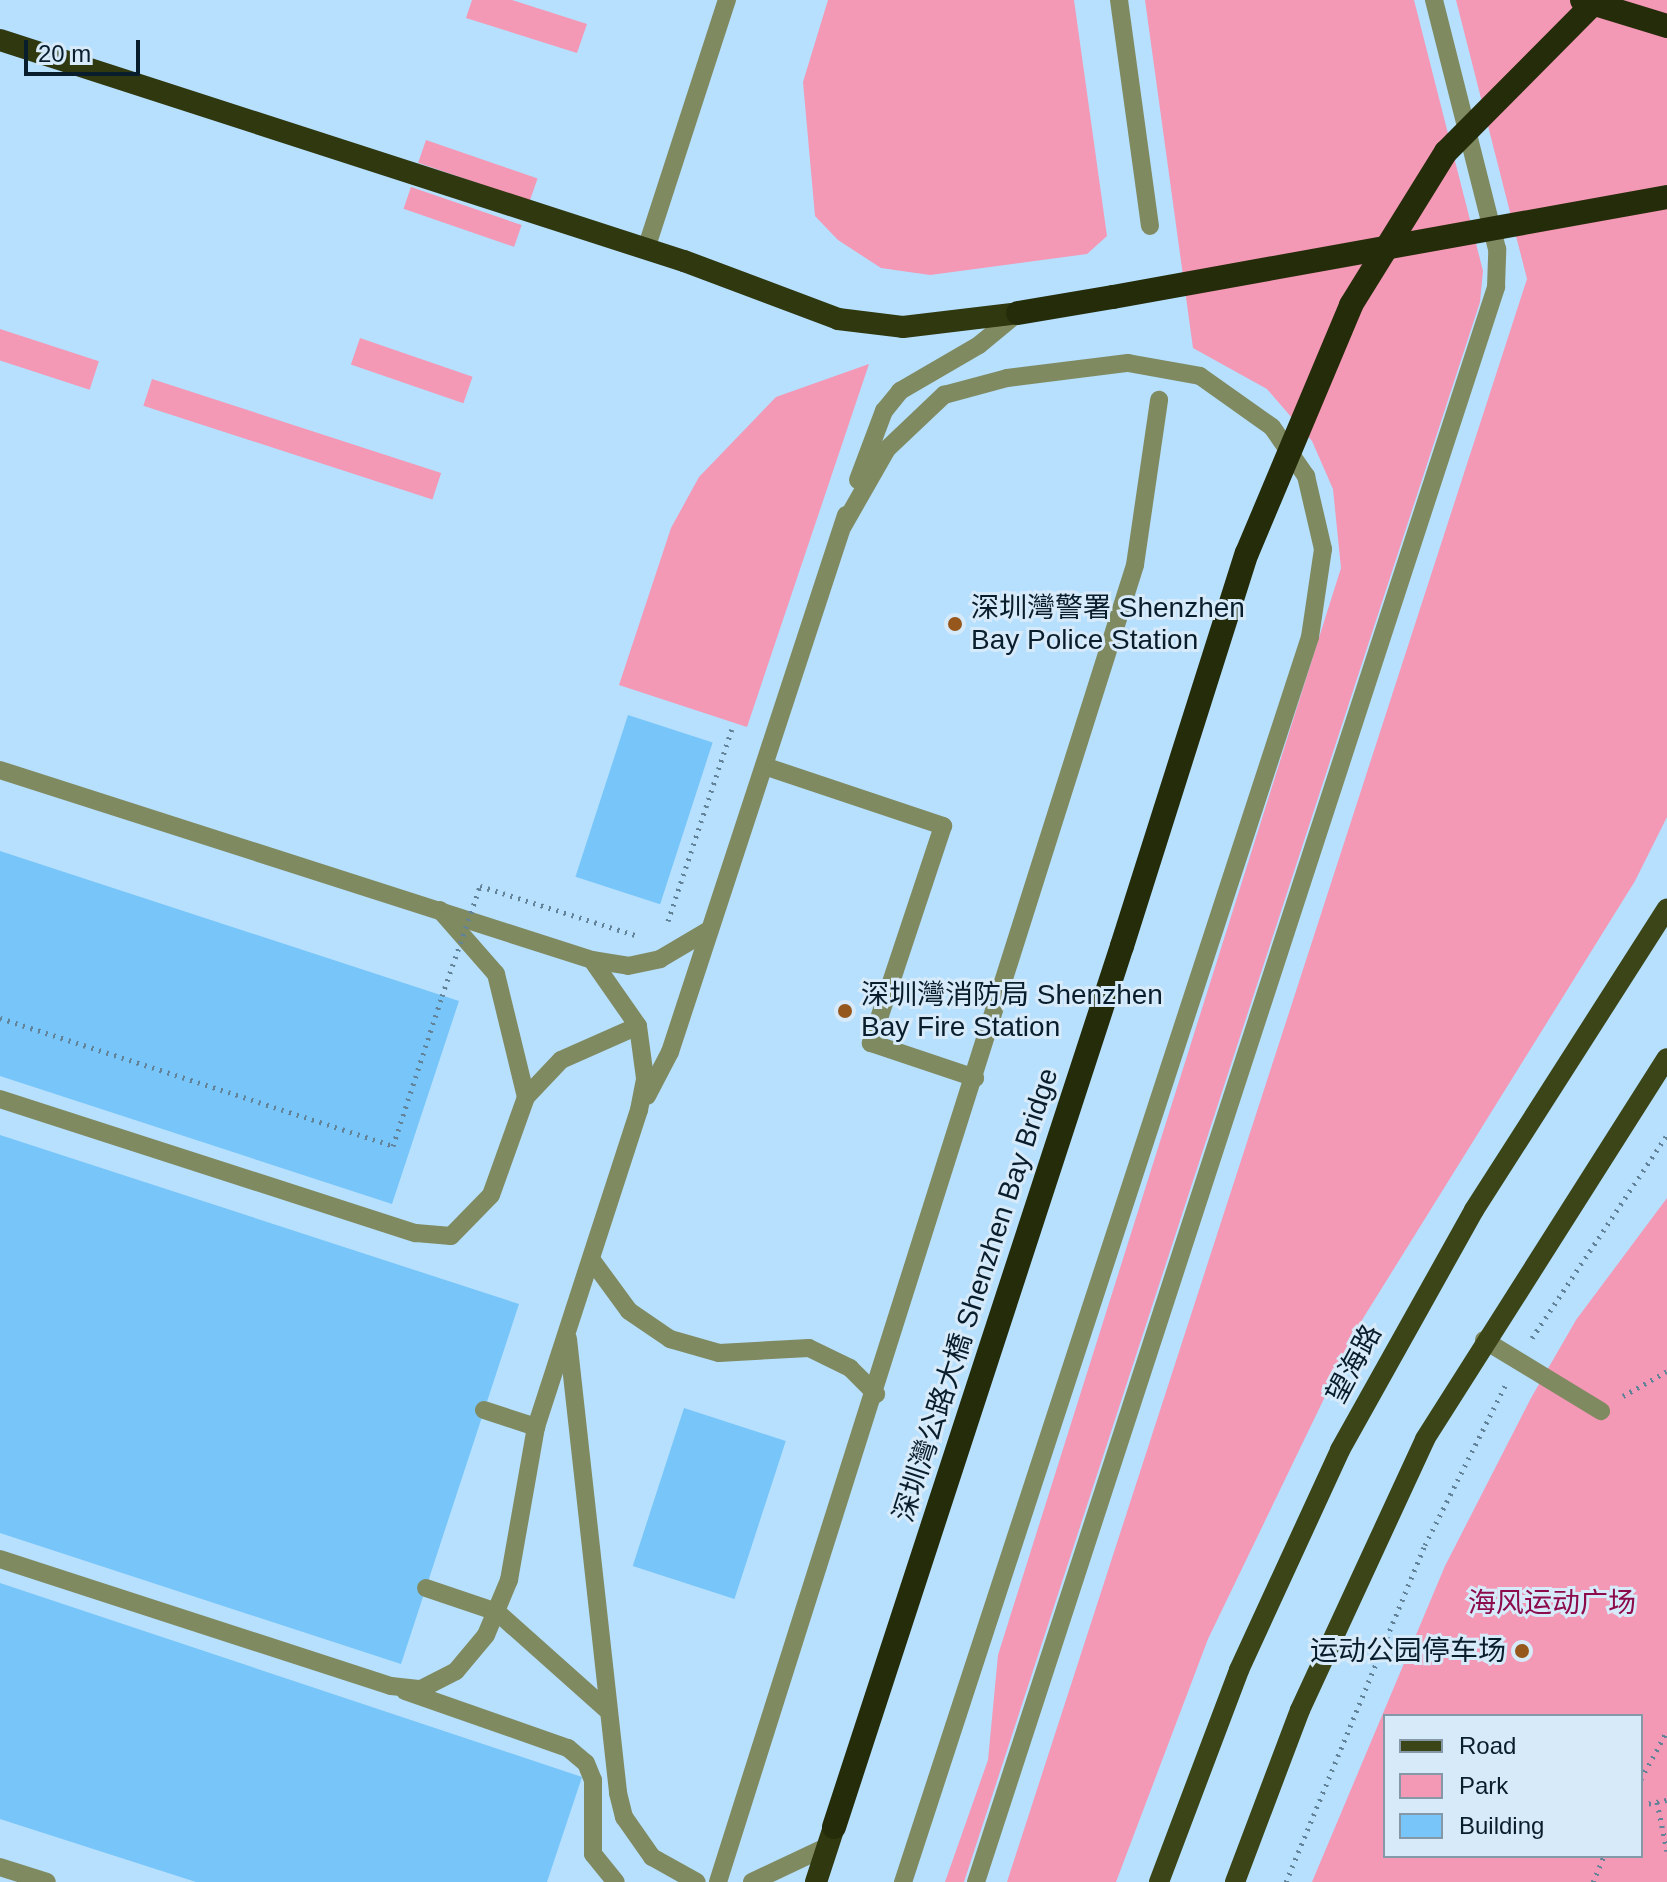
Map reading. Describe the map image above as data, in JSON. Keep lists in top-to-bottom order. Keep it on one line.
{"streets":{"highway":["深圳灣公路大橋 Shenzhen Bay Bridge"],"main road":["望海路"]},"parks":["海风运动广场"],"places":["深圳灣警署 Shenzhen Bay Police Station","深圳灣消防局 Shenzhen Bay Fire Station","运动公园停车场"],"legend":["Road","Park","Building"],"scale_bar":"20 m"}
